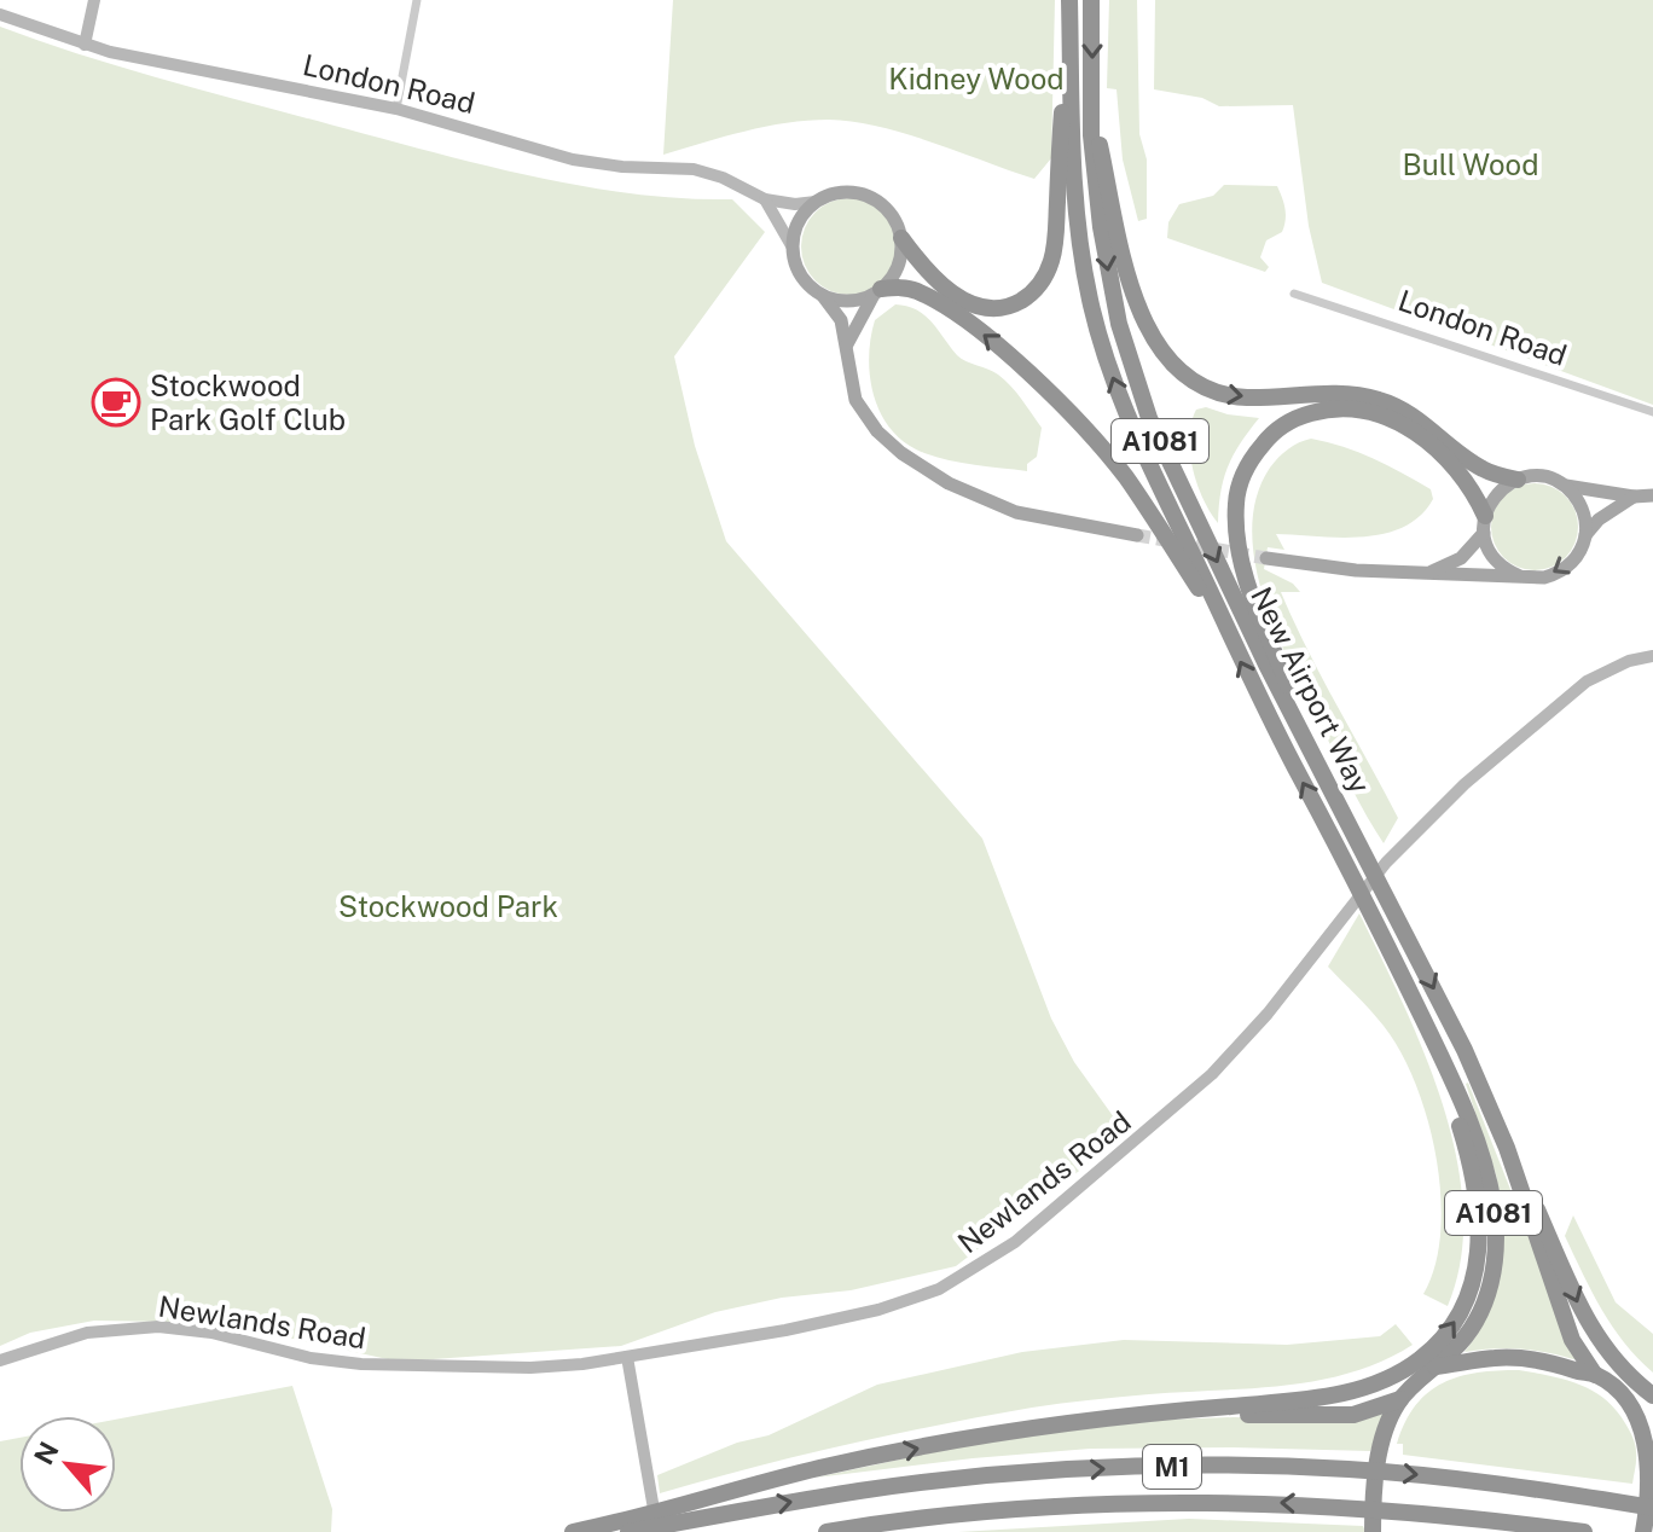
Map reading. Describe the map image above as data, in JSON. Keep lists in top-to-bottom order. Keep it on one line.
{"streets":{"highway":["A1081","New Airport Way","M1"],"street":["London Road","Newlands Road"]},"crossings":[["London Road","A1081"],["A1081","New Airport Way"]],"parks":["Kidney Wood","Bull Wood","Stockwood Park"],"places":{"cafe":["Stockwood Park Golf Club"]},"north":"top left"}
